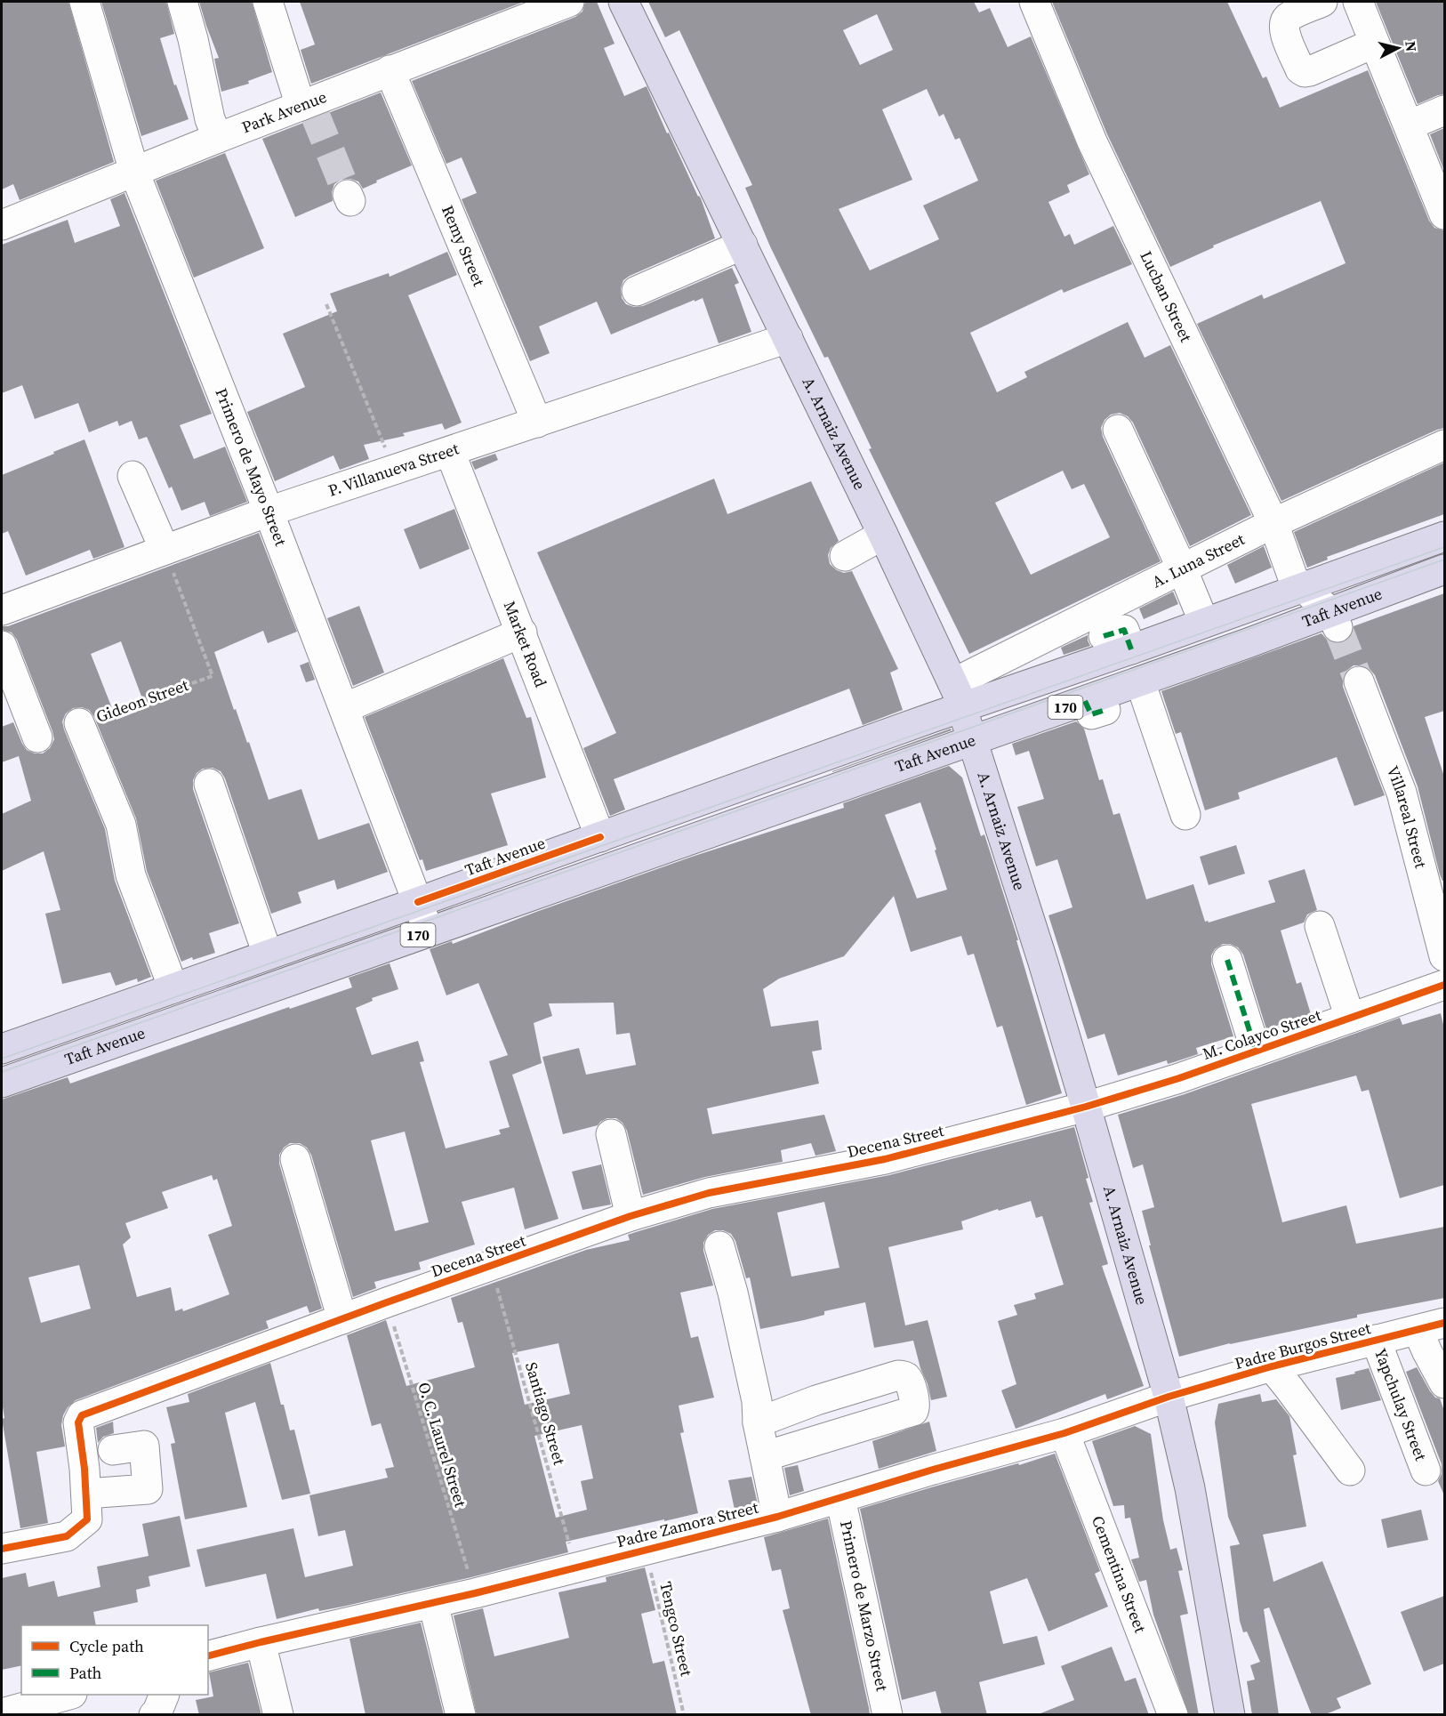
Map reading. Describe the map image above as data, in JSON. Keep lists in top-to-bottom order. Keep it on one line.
{"streets":{"main road":["A. Arnaiz Avenue","Taft Avenue","170"],"street":["Park Avenue","Remy Street","Lucban Street","Primero de Mayo Street","P. Villanueva Street","A. Luna Street","Market Road","Villareal Street","M. Colayco Street","Decena Street","Padre Burgos Street","Yapchulay Street","Padre Zamora Street","Cementina Street","Primero de Marzo Street"],"path":["Gideon Street","Santiago Street","O. C. Laurel Street","Tengco Street"]},"crossings":[["Park Avenue","Remy Street"],["Park Avenue","Primero de Mayo Street"],["Remy Street","P. Villanueva Street"],["Lucban Street","A. Luna Street"],["Lucban Street","Taft Avenue"],["A. Arnaiz Avenue","P. Villanueva Street"],["A. Arnaiz Avenue","A. Luna Street"],["A. Arnaiz Avenue","Taft Avenue"],["A. Arnaiz Avenue","M. Colayco Street"],["A. Arnaiz Avenue","Decena Street"],["A. Arnaiz Avenue","Padre Burgos Street"],["A. Arnaiz Avenue","Padre Zamora Street"],["Primero de Mayo Street","P. Villanueva Street"],["Primero de Mayo Street","Taft Avenue"],["P. Villanueva Street","Market Road"],["P. Villanueva Street","Gideon Street"],["A. Luna Street","Taft Avenue"],["Taft Avenue","Market Road"],["M. Colayco Street","Decena Street"],["Decena Street","Santiago Street"],["Decena Street","O. C. Laurel Street"],["Padre Burgos Street","Yapchulay Street"],["Padre Burgos Street","Padre Zamora Street"],["Santiago Street","Padre Zamora Street"],["O. C. Laurel Street","Padre Zamora Street"],["Padre Zamora Street","Cementina Street"],["Padre Zamora Street","Primero de Marzo Street"],["Padre Zamora Street","Tengco Street"]],"legend":["Cycle path","Path"],"north":"right"}
